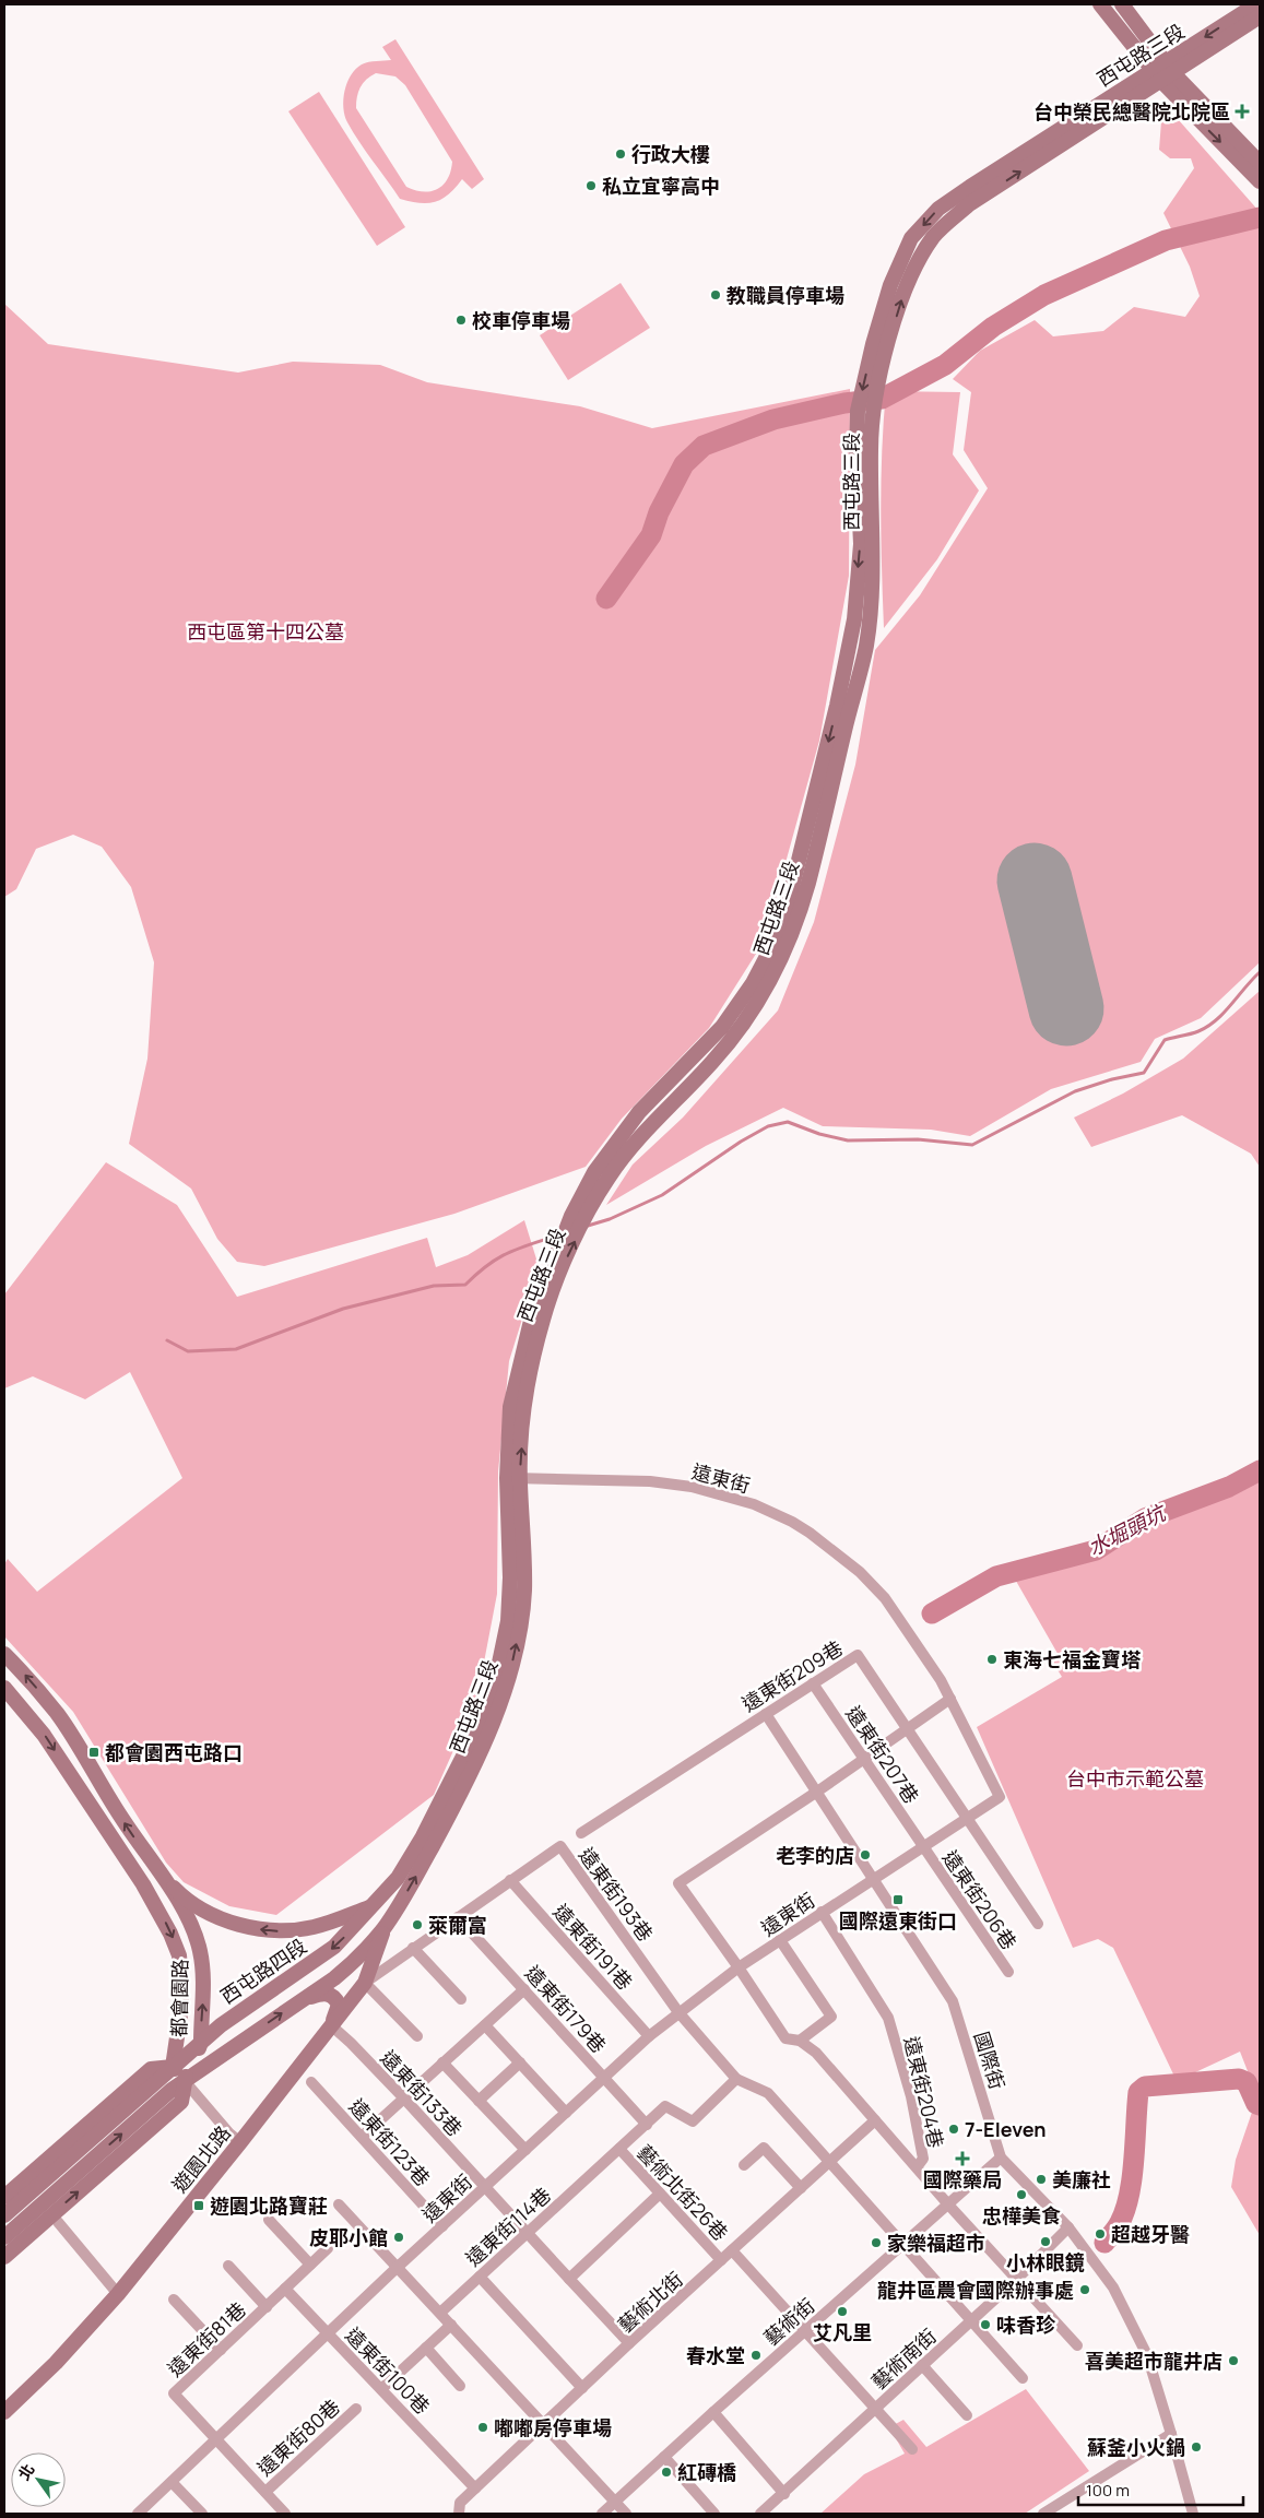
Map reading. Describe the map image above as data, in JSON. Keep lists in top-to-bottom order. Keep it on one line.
{"streets":{"street":["西屯路三段","遠東街","遠東街209巷","遠東街207巷","遠東街193巷","遠東街206巷","遠東街191巷","西屯路四段","都會園路","遠東街179巷","國際街","遠東街204巷","遠東街133巷","遠東街123巷","遊園北路","藝術北街26巷","遠東街114巷","藝術北街","藝術街","遠東街81巷","藝術南街","遠東街100巷","遠東街80巷"]},"crossings":[["西屯路三段","遠東街"],["西屯路三段","西屯路四段"],["西屯路三段","遊園北路"],["遠東街","遠東街209巷"],["遠東街","遠東街207巷"],["遠東街","遠東街193巷"],["遠東街","遠東街206巷"],["遠東街","遠東街191巷"],["遠東街","遠東街179巷"],["遠東街","國際街"],["遠東街","遠東街204巷"],["遠東街","遠東街133巷"],["遠東街","遠東街123巷"],["遠東街","遠東街81巷"],["遠東街","遠東街100巷"],["遠東街209巷","遠東街207巷"],["遠東街209巷","國際街"],["遠東街207巷","遠東街206巷"],["遠東街193巷","遠東街191巷"],["西屯路四段","都會園路"],["遠東街179巷","遠東街114巷"],["國際街","藝術街"],["國際街","藝術南街"],["遠東街133巷","遊園北路"],["遠東街133巷","遠東街114巷"],["遠東街133巷","藝術北街"],["藝術北街26巷","遠東街114巷"],["藝術北街26巷","藝術北街"],["藝術北街","遠東街100巷"]],"water":["水堀頭坑"],"parks":["西屯區第十四公墓","台中市示範公墓"],"places":{"health":["台中榮民總醫院北院區","國際藥局"],"other":["行政大樓","私立宜寧高中","教職員停車場","校車停車場","東海七福金寶塔","老李的店","萊爾富","7-Eleven","美廉社","忠樺美食","超越牙醫","皮耶小館","小林眼鏡","家樂福超市","龍井區農會國際辦事處","艾凡里","味香珍","春水堂","喜美超市龍井店","嘟嘟房停車場","蘇釜小火鍋","紅磚橋"],"transit":["都會園西屯路口","國際遠東街口","遊園北路寶莊"]},"scale_bar":"100 m","north":"top left"}
